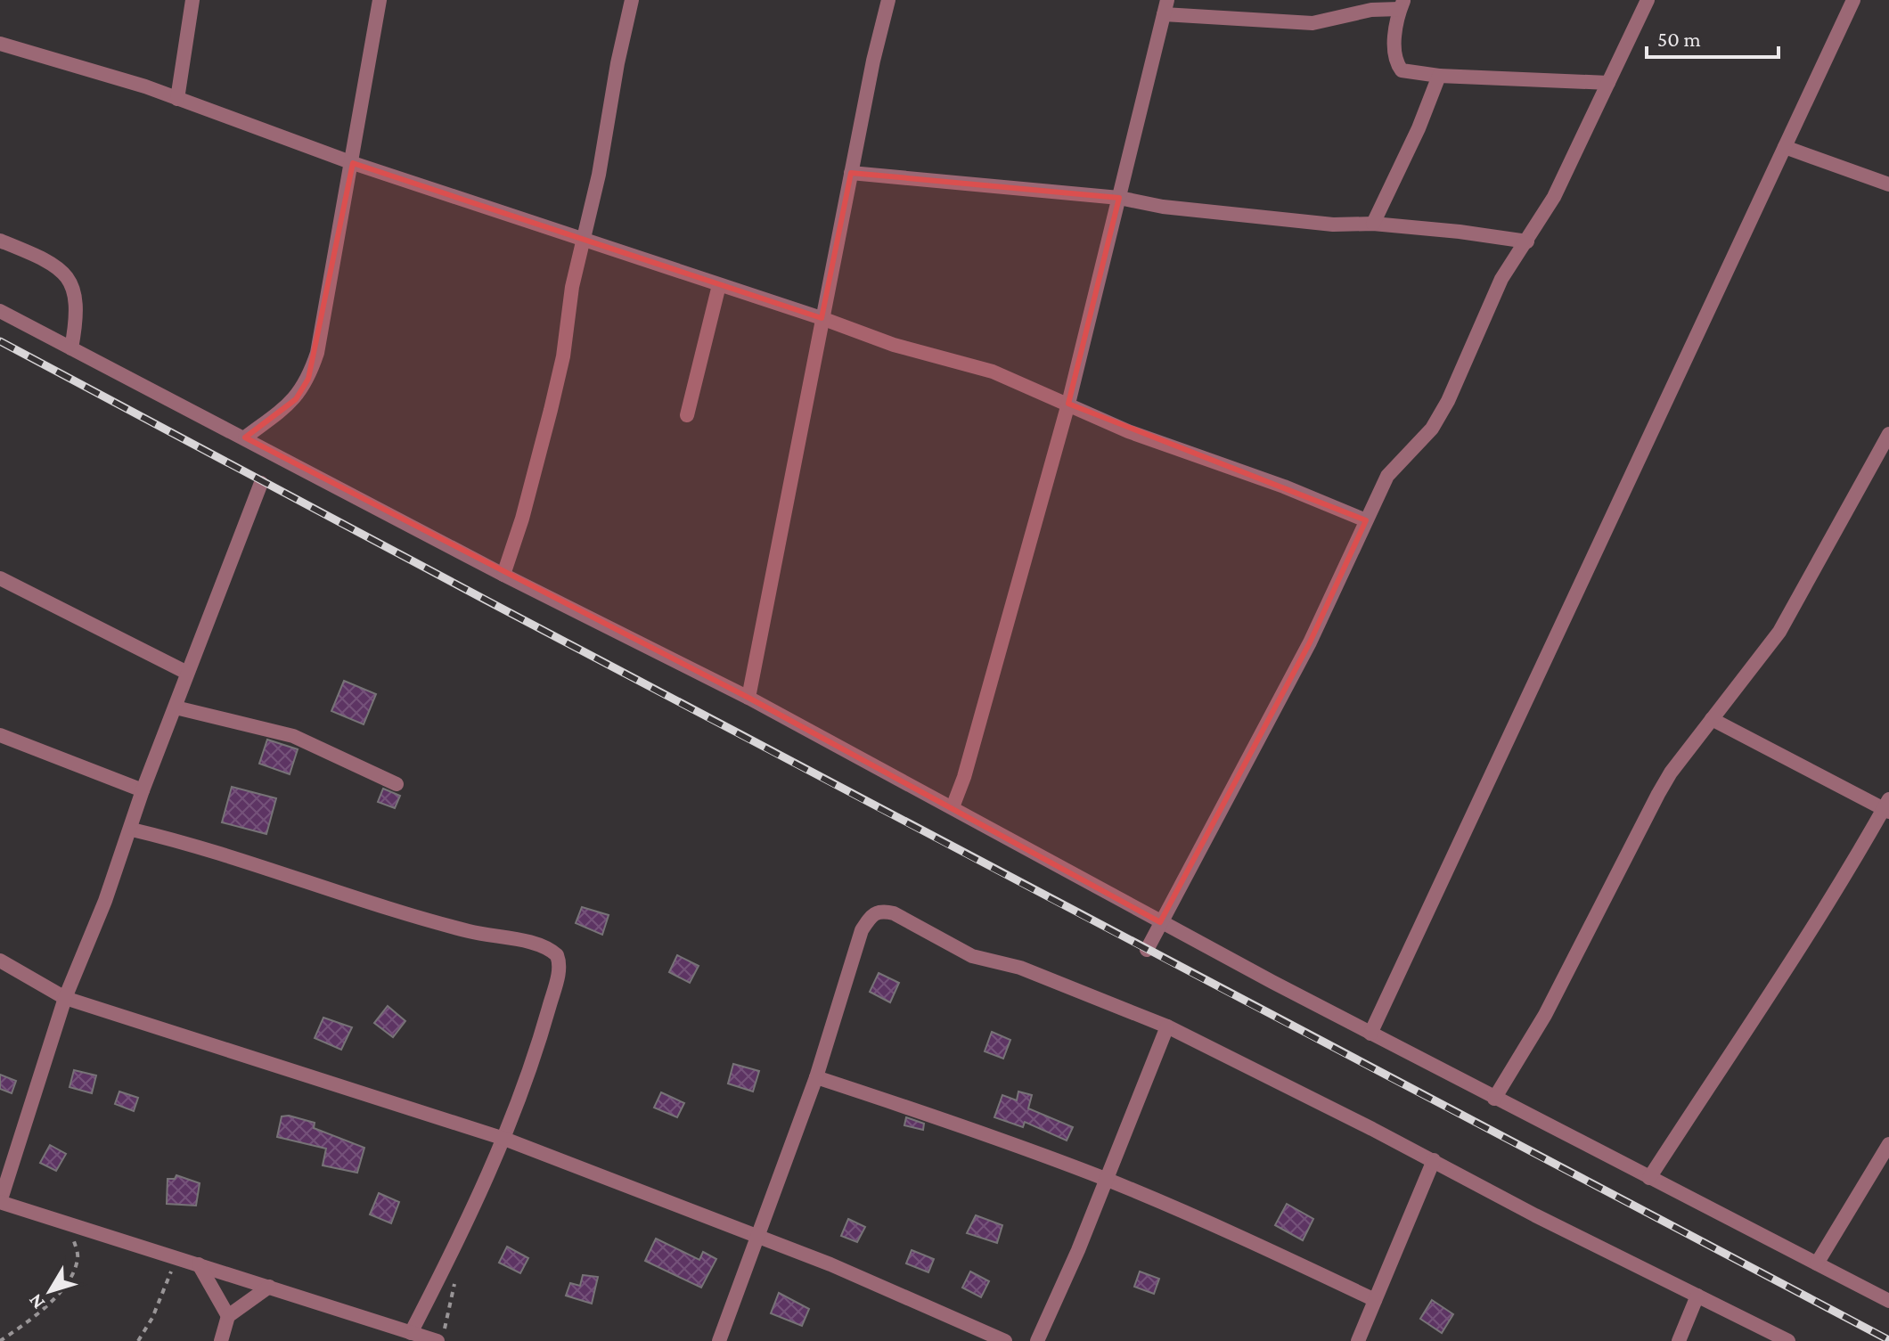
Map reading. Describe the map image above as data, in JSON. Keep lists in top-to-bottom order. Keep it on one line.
{"scale_bar":"50 m","north":"bottom left"}
